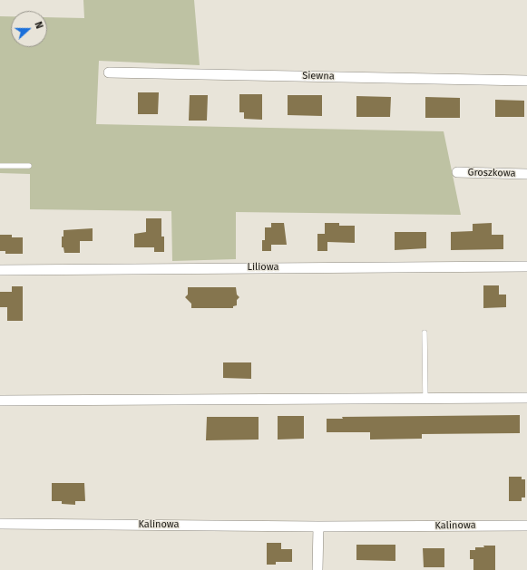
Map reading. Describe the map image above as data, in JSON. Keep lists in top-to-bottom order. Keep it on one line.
{"streets":{"street":["Siewna","Groszkowa","Liliowa","Kalinowa"]},"north":"right"}
